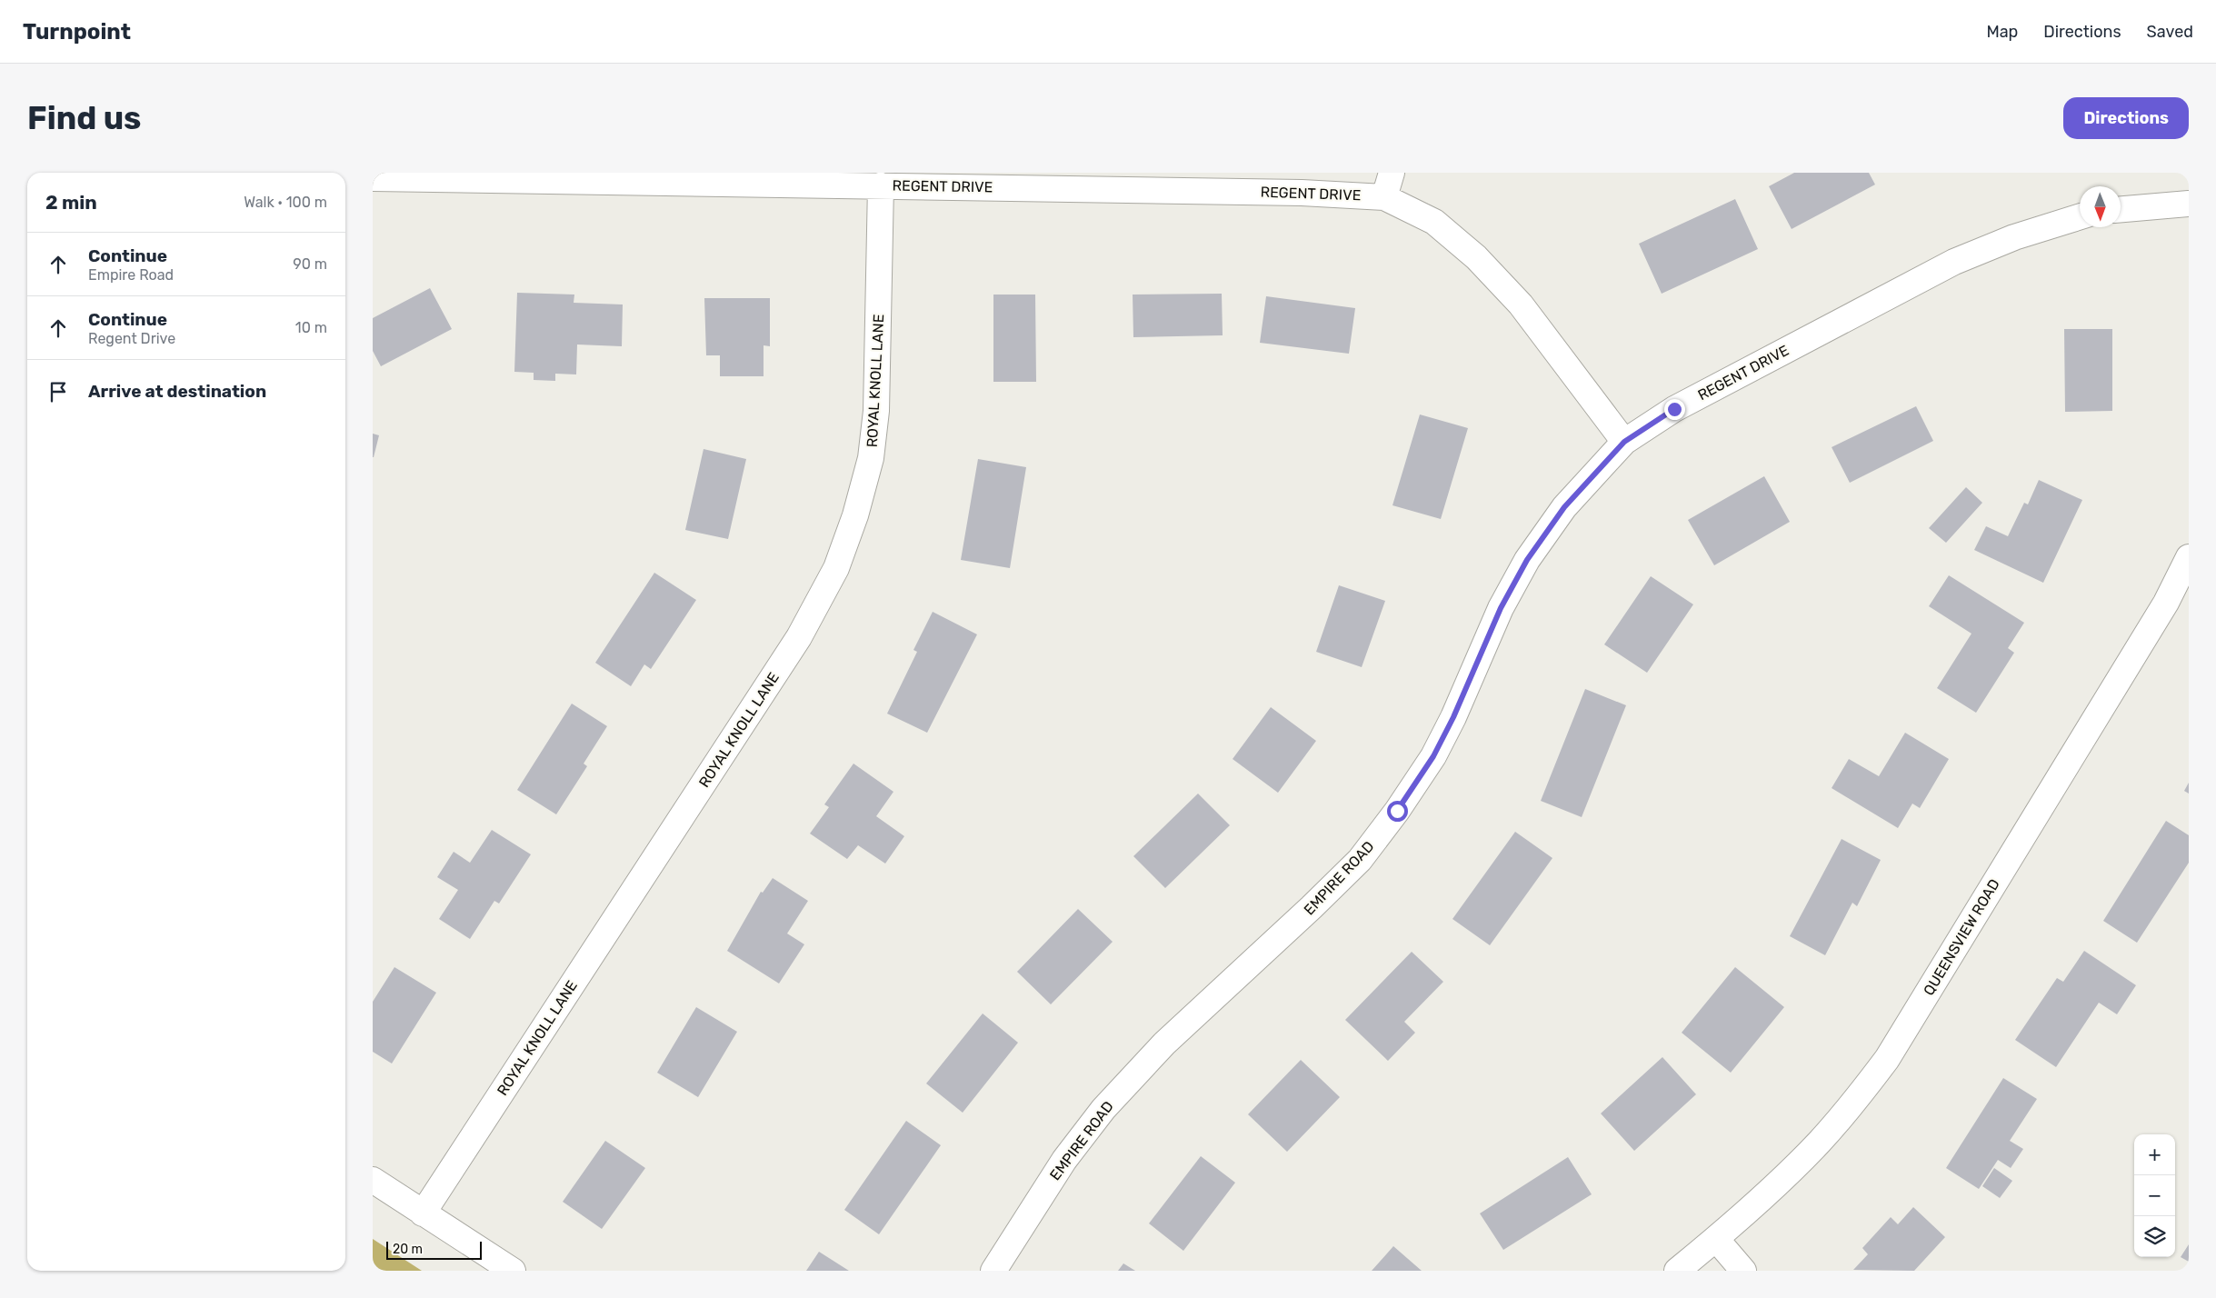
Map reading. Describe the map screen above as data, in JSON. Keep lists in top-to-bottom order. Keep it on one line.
{"streets":{"street":["REGENT DRIVE","ROYAL KNOLL LANE","EMPIRE ROAD","QUEENSVIEW ROAD"]},"crossings":[["REGENT DRIVE","ROYAL KNOLL LANE"],["REGENT DRIVE","EMPIRE ROAD"]],"scale_bar":"20 m","north":"bottom","page":{"header":"Turnpoint","nav":["Map","Directions","Saved"],"buttons":"Directions","title":"Find us","heading":["2 min","Walk · 100 m"],"list":[["Continue","Empire Road","90 m"],["Continue","Regent Drive","10 m"],"Arrive at destination"],"map_buttons":["+","−"],"scale":"20 m"}}
